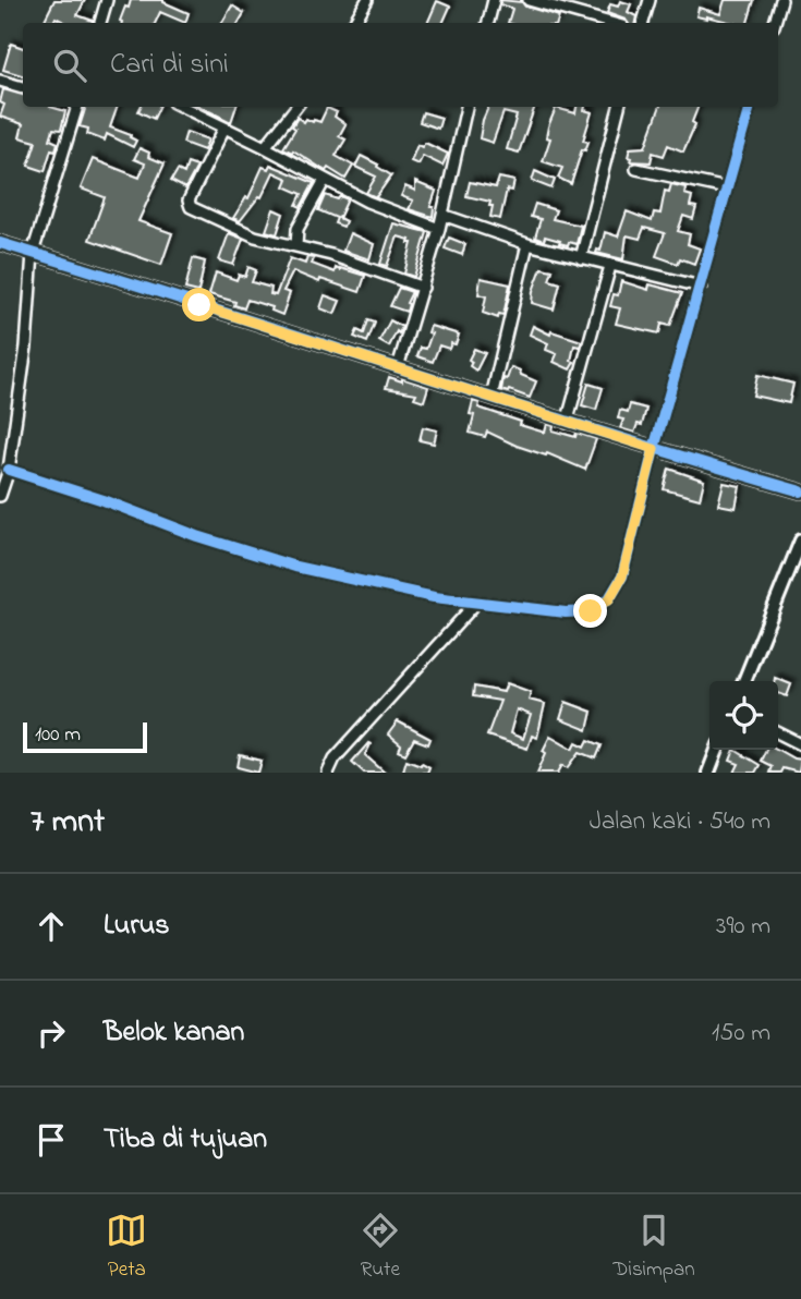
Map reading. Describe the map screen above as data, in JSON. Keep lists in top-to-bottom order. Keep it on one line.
{"scale_bar":"100 m","page":{"search":"Cari di sini","scale":"100 m","heading":["7 mnt","Jalan kaki · 540 m"],"list":[["Lurus","390 m"],["Belok kanan","150 m"],"Tiba di tujuan"],"nav":["Peta","Rute","Disimpan"]}}
